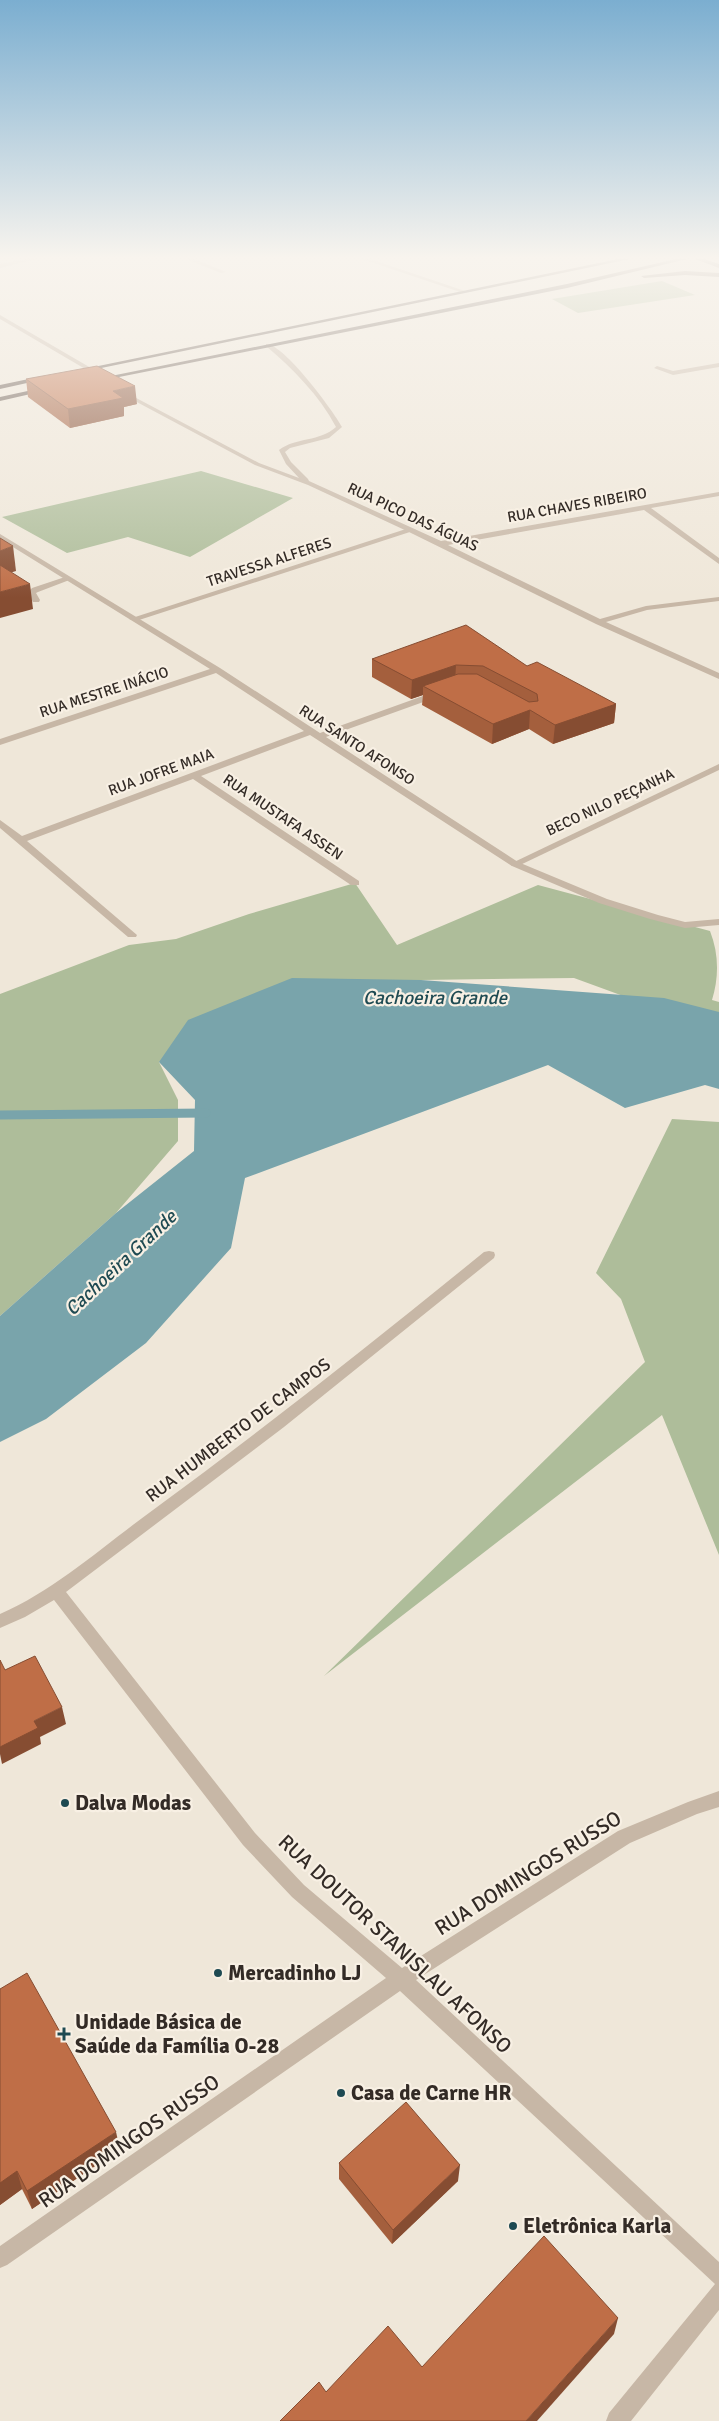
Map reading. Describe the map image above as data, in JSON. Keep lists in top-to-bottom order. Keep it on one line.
{"streets":{"street":["RUA CHAVES RIBEIRO","RUA PICO DAS ÁGUAS","TRAVESSA ALFERES","RUA MESTRE INÁCIO","RUA SANTO AFONSO","RUA JOFRE MAIA","BECO NILO PEÇANHA","RUA MUSTAFA ASSEN","RUA HUMBERTO DE CAMPOS","RUA DOMINGOS RUSSO","RUA DOUTOR STANISLAU AFONSO"]},"crossings":[["RUA CHAVES RIBEIRO","RUA PICO DAS ÁGUAS"],["RUA PICO DAS ÁGUAS","TRAVESSA ALFERES"],["TRAVESSA ALFERES","RUA SANTO AFONSO"],["RUA MESTRE INÁCIO","RUA SANTO AFONSO"],["RUA SANTO AFONSO","RUA JOFRE MAIA"],["RUA SANTO AFONSO","BECO NILO PEÇANHA"],["RUA JOFRE MAIA","RUA MUSTAFA ASSEN"],["RUA HUMBERTO DE CAMPOS","RUA DOUTOR STANISLAU AFONSO"],["RUA DOMINGOS RUSSO","RUA DOUTOR STANISLAU AFONSO"]],"water":["Cachoeira Grande"],"places":{"other":["Dalva Modas","Mercadinho LJ","Casa de Carne HR","Eletrônica Karla"],"health":["Unidade Básica de Saúde da Família O-28"]}}
